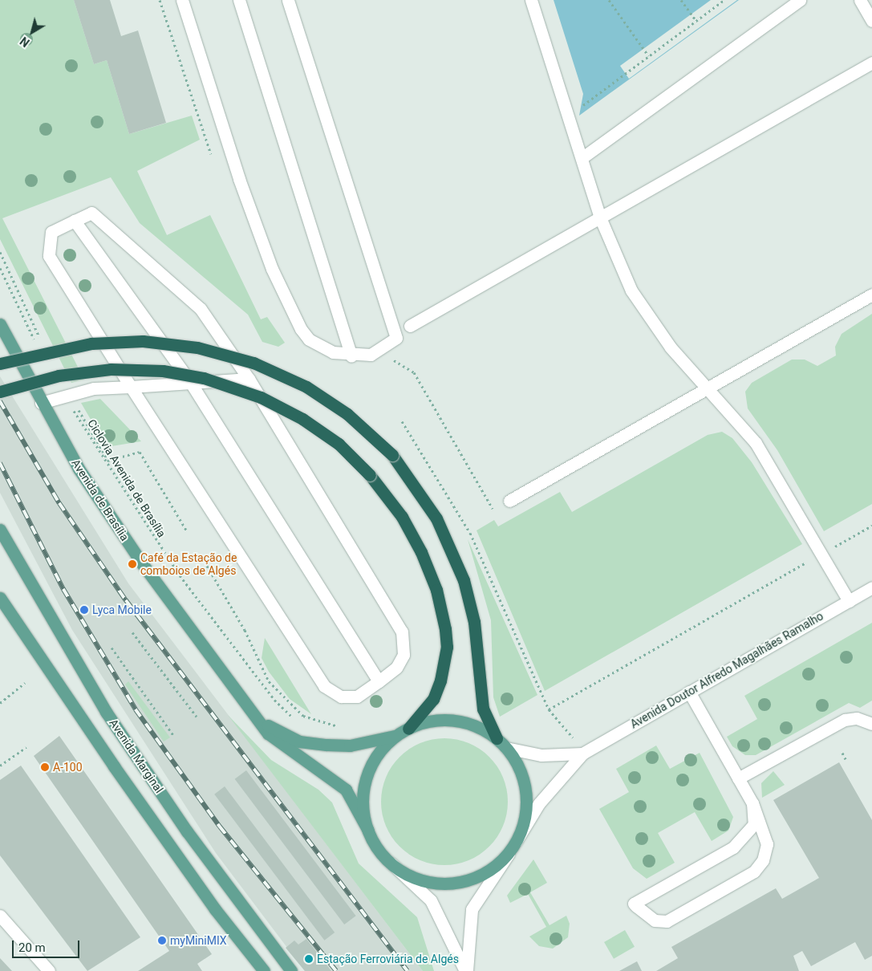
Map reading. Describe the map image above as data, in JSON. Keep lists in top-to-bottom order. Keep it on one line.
{"streets":{"main road":["Avenida de Brasília","Avenida Doutor Alfredo Magalhães Ramalho","Avenida Marginal"],"path":["Ciclovia Avenida de Brasília"]},"crossings":[["Avenida de Brasília","Avenida Doutor Alfredo Magalhães Ramalho"]],"places":["Café da Estação de comboios de Algés","Lyca Mobile","A-100","myMiniMIX","Estação Ferroviária de Algés"],"scale_bar":"20 m","north":"bottom left"}
